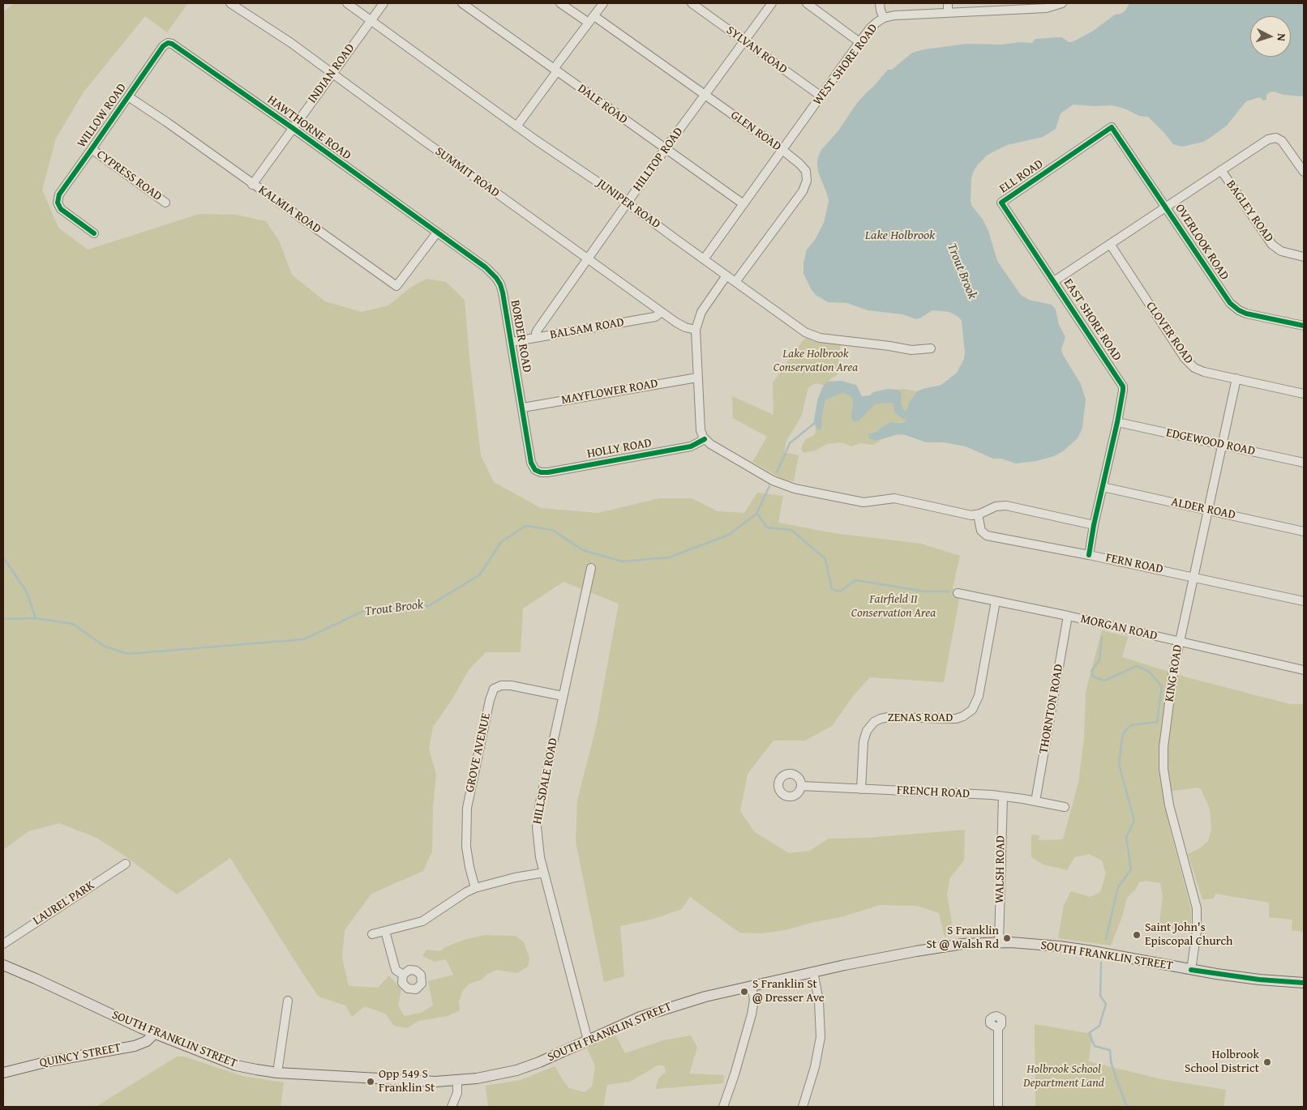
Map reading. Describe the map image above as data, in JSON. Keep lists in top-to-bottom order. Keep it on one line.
{"streets":{"main road":["SOUTH FRANKLIN STREET","QUINCY STREET"],"street":["SYLVAN ROAD","WEST SHORE ROAD","INDIAN ROAD","DALE ROAD","WILLOW ROAD","HAWTHORNE ROAD","GLEN ROAD","HILLTOP ROAD","SUMMIT ROAD","CYPRESS ROAD","ELL ROAD","JUNIPER ROAD","KALMIA ROAD","BAGLEY ROAD","OVERLOOK ROAD","EAST SHORE ROAD","BALSAM ROAD","CLOVER ROAD","BORDER ROAD","MAYFLOWER ROAD","EDGEWOOD ROAD","HOLLY ROAD","ALDER ROAD","FERN ROAD","MORGAN ROAD","KING ROAD","THORNTON ROAD","ZENAS ROAD","GROVE AVENUE","HILLSDALE ROAD","FRENCH ROAD","WALSH ROAD","LAUREL PARK"]},"crossings":[["SYLVAN ROAD","WEST SHORE ROAD"],["SYLVAN ROAD","HILLTOP ROAD"],["WEST SHORE ROAD","DALE ROAD"],["WEST SHORE ROAD","GLEN ROAD"],["WEST SHORE ROAD","JUNIPER ROAD"],["INDIAN ROAD","HAWTHORNE ROAD"],["INDIAN ROAD","SUMMIT ROAD"],["INDIAN ROAD","JUNIPER ROAD"],["INDIAN ROAD","KALMIA ROAD"],["DALE ROAD","HILLTOP ROAD"],["WILLOW ROAD","HAWTHORNE ROAD"],["WILLOW ROAD","CYPRESS ROAD"],["WILLOW ROAD","KALMIA ROAD"],["HAWTHORNE ROAD","KALMIA ROAD"],["HAWTHORNE ROAD","BORDER ROAD"],["GLEN ROAD","HILLTOP ROAD"],["GLEN ROAD","JUNIPER ROAD"],["HILLTOP ROAD","SUMMIT ROAD"],["HILLTOP ROAD","JUNIPER ROAD"],["HILLTOP ROAD","BALSAM ROAD"],["SUMMIT ROAD","BALSAM ROAD"],["ELL ROAD","OVERLOOK ROAD"],["ELL ROAD","EAST SHORE ROAD"],["KALMIA ROAD","BORDER ROAD"],["BAGLEY ROAD","EAST SHORE ROAD"],["OVERLOOK ROAD","EAST SHORE ROAD"],["EAST SHORE ROAD","CLOVER ROAD"],["EAST SHORE ROAD","EDGEWOOD ROAD"],["EAST SHORE ROAD","ALDER ROAD"],["EAST SHORE ROAD","FERN ROAD"],["BALSAM ROAD","BORDER ROAD"],["CLOVER ROAD","KING ROAD"],["BORDER ROAD","MAYFLOWER ROAD"],["BORDER ROAD","HOLLY ROAD"],["EDGEWOOD ROAD","KING ROAD"],["ALDER ROAD","KING ROAD"],["FERN ROAD","KING ROAD"],["MORGAN ROAD","KING ROAD"],["MORGAN ROAD","THORNTON ROAD"],["MORGAN ROAD","ZENAS ROAD"],["KING ROAD","SOUTH FRANKLIN STREET"],["THORNTON ROAD","FRENCH ROAD"],["ZENAS ROAD","FRENCH ROAD"],["GROVE AVENUE","HILLSDALE ROAD"],["HILLSDALE ROAD","SOUTH FRANKLIN STREET"],["FRENCH ROAD","WALSH ROAD"],["WALSH ROAD","SOUTH FRANKLIN STREET"],["SOUTH FRANKLIN STREET","QUINCY STREET"]],"water":["Lake Holbrook","Trout Brook"],"parks":["Lake Holbrook Conservation Area","Fairfield II Conservation Area","Holbrook School Department Land"],"places":["Saint John's Episcopal Church","S Franklin St @ Walsh Rd","S Franklin St @ Dresser Ave","Holbrook School District","Opp 549 S Franklin St"],"north":"right"}
